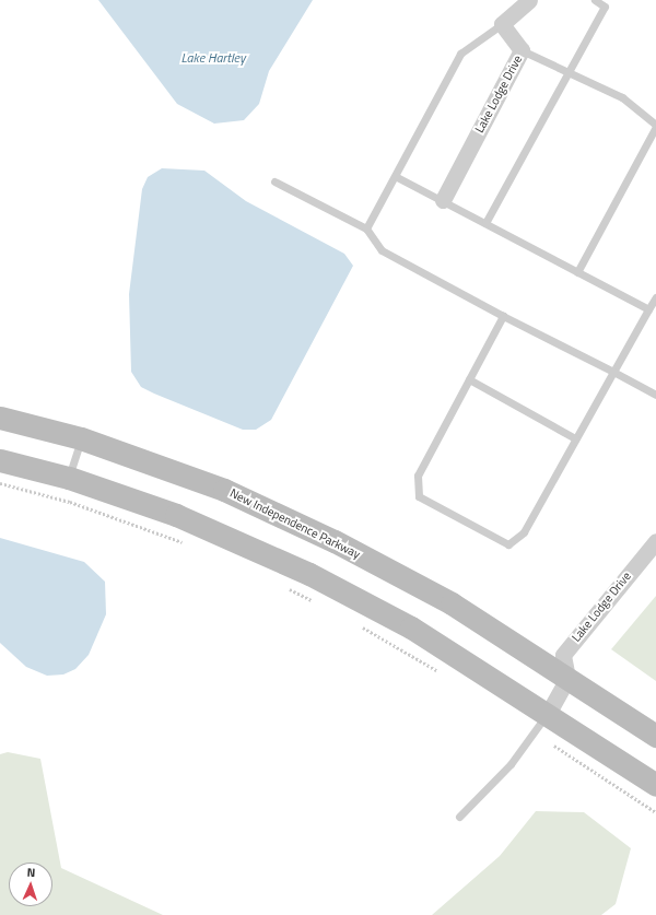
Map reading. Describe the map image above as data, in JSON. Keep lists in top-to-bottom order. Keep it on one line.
{"streets":{"street":["Lake Lodge Drive","New Independence Parkway"]},"crossings":[["Lake Lodge Drive","New Independence Parkway"]],"water":["Lake Hartley"],"north":"top"}
